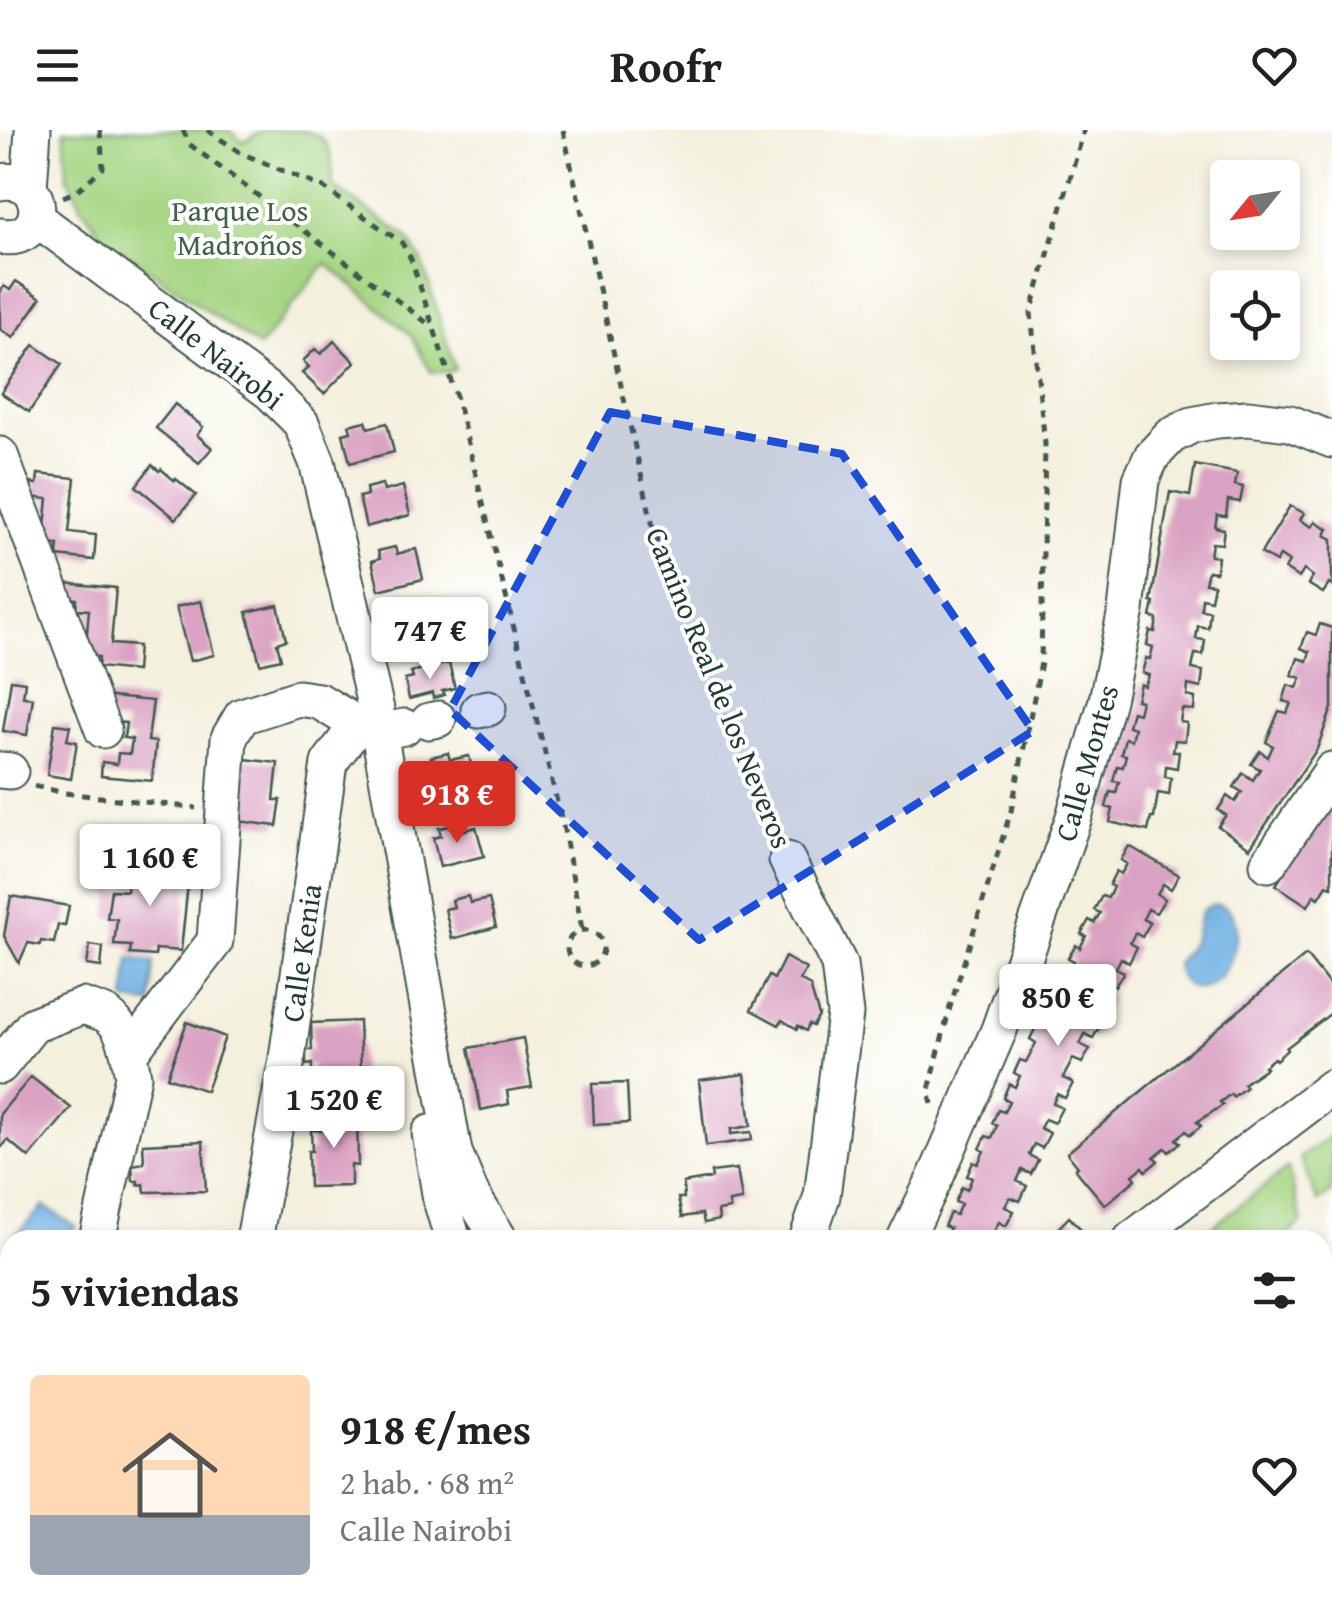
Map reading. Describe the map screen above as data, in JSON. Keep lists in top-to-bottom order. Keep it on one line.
{"streets":{"street":["Calle Nairobi","Camino Real de los Neveros","Calle Montes","Calle Kenia"]},"crossings":[["Calle Nairobi","Calle Kenia"]],"parks":["Parque Los Madroños"],"north":"bottom left","page":{"header":"Roofr","price":["747 €","918 €","1 160 €","850 €","1 520 €"],"heading":"5 viviendas","list":[{"name":"918 €/mes","note":"2 hab. · 68 m² · Calle Nairobi"}]}}
